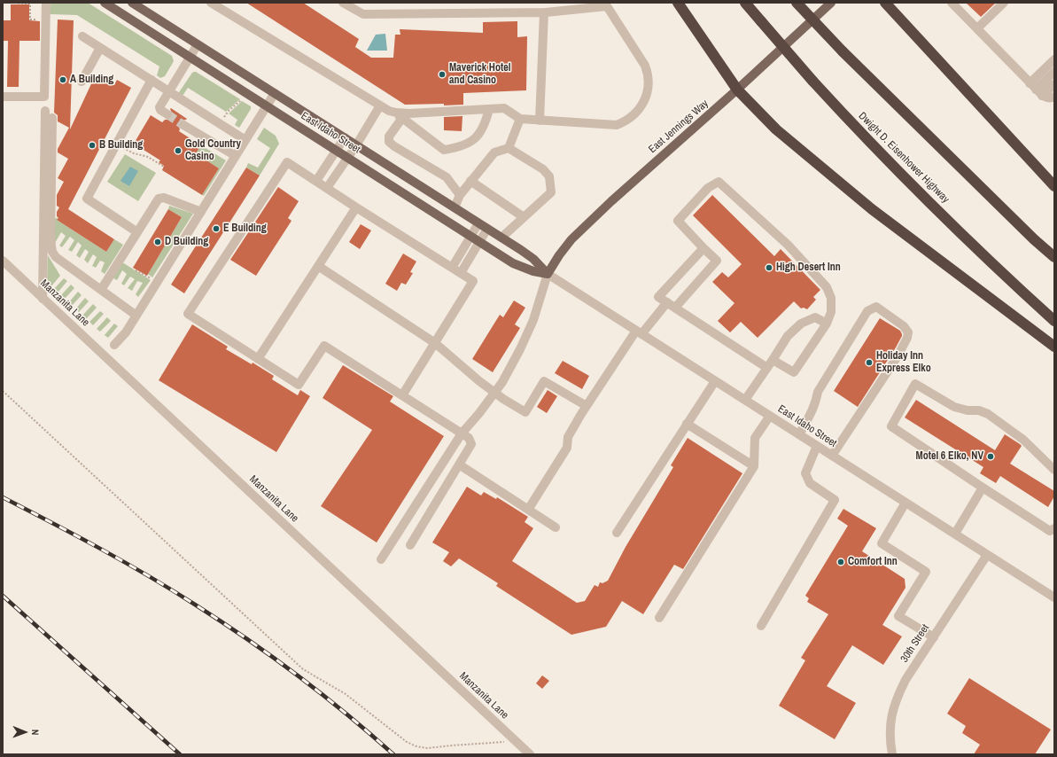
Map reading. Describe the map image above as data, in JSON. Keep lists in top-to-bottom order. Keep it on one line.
{"streets":{"highway":["Dwight D. Eisenhower Highway"],"main road":["East Jennings Way","East Idaho Street"],"street":["Manzanita Lane","30th Street"]},"crossings":[["East Jennings Way","East Idaho Street"],["East Idaho Street","30th Street"]],"places":["Maverick Hotel and Casino","A Building","B Building","Gold Country Casino","E Building","D Building","High Desert Inn","Holiday Inn Express Elko","Motel 6 Elko, NV","Comfort Inn"],"north":"right"}
